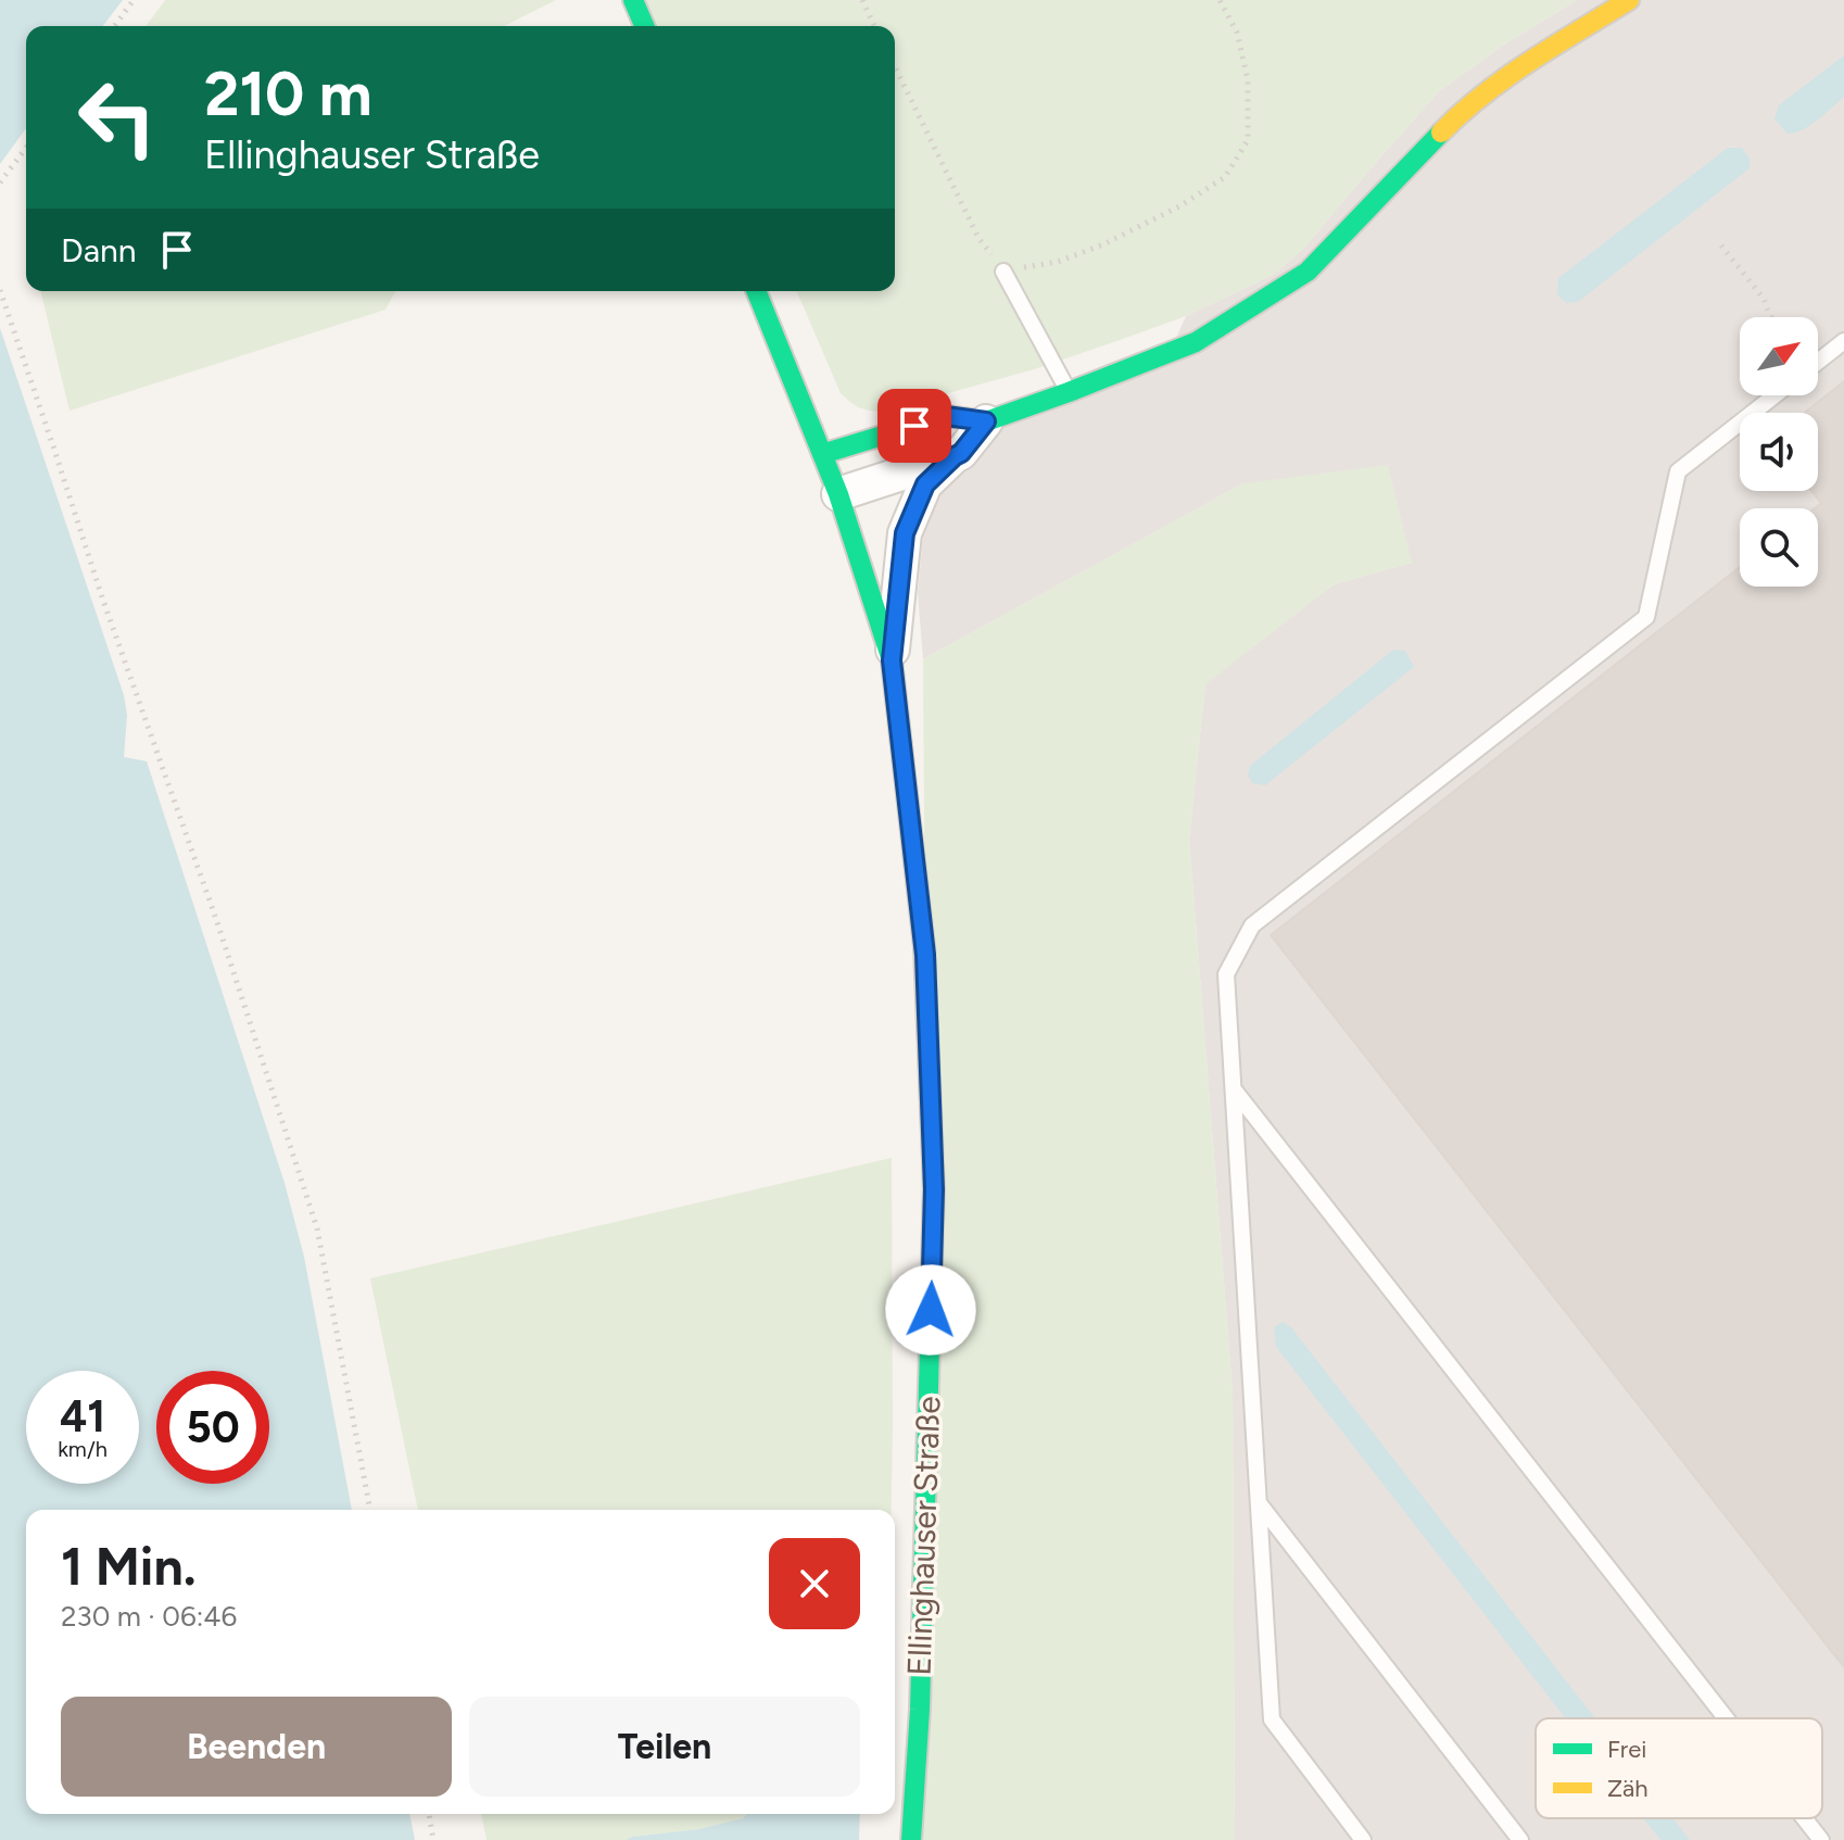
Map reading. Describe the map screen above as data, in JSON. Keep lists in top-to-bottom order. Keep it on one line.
{"streets":{"main road":["Ellinghauser Straße"]},"legend":["Frei","Zäh"],"north":"top right","page":{"turn":["210 m","Ellinghauser Straße"],"then":"Dann","speed":"41 km/h","limit":"50","heading":["1 Min.","230 m · 06:46"],"buttons":["Beenden","Teilen"]}}
